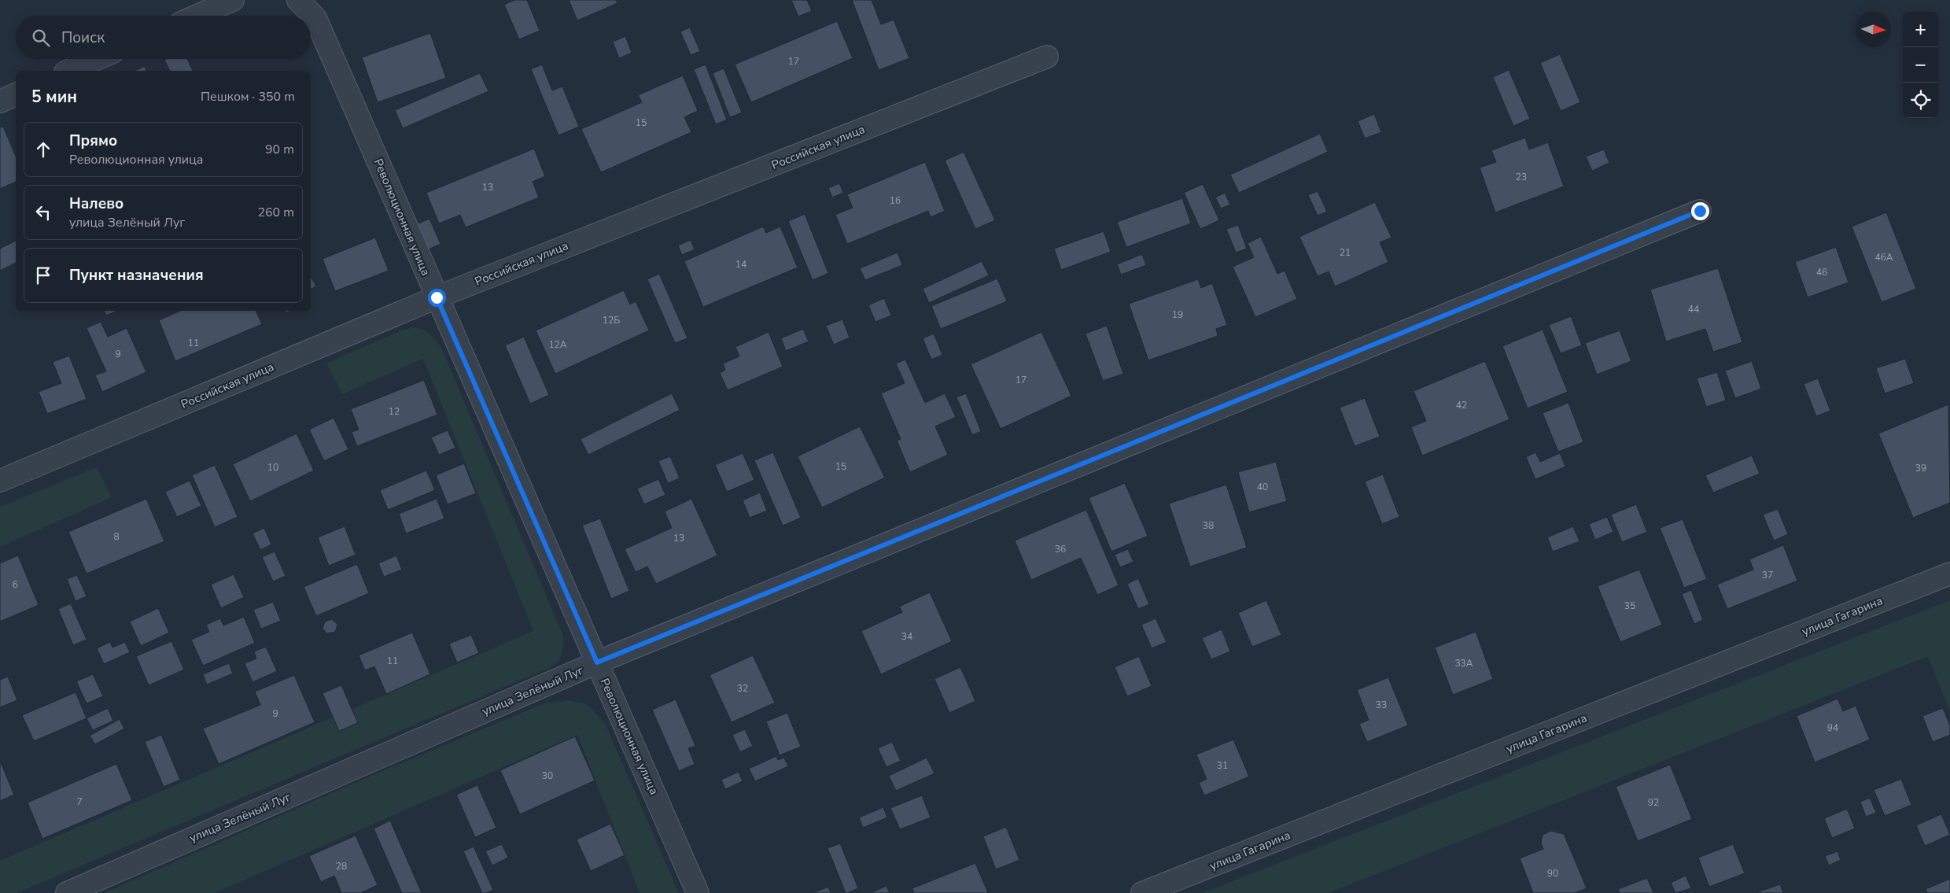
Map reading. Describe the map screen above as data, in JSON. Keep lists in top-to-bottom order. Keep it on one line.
{"streets":{"street":["Российская улица","Революционная улица","улица Гагарина","улица Зелёный Луг"]},"crossings":[["Российская улица","Революционная улица"],["Революционная улица","улица Зелёный Луг"]],"house_numbers":["17","15","23","13","16","21","46А","14","46","44","19","12Б","11","12А","9","17","42","12","15","10","39","40","38","8","13","36","37","6","35","34","11","33А","32","33","9","94","31","30","7","92","28","90"],"north":"right","page":{"map_buttons":["+","−"],"search":"Поиск","heading":["5 мин","Пешком · 350 m"],"list":[["Прямо","Революционная улица","90 m"],["Налево","улица Зелёный Луг","260 m"],"Пункт назначения"]}}
